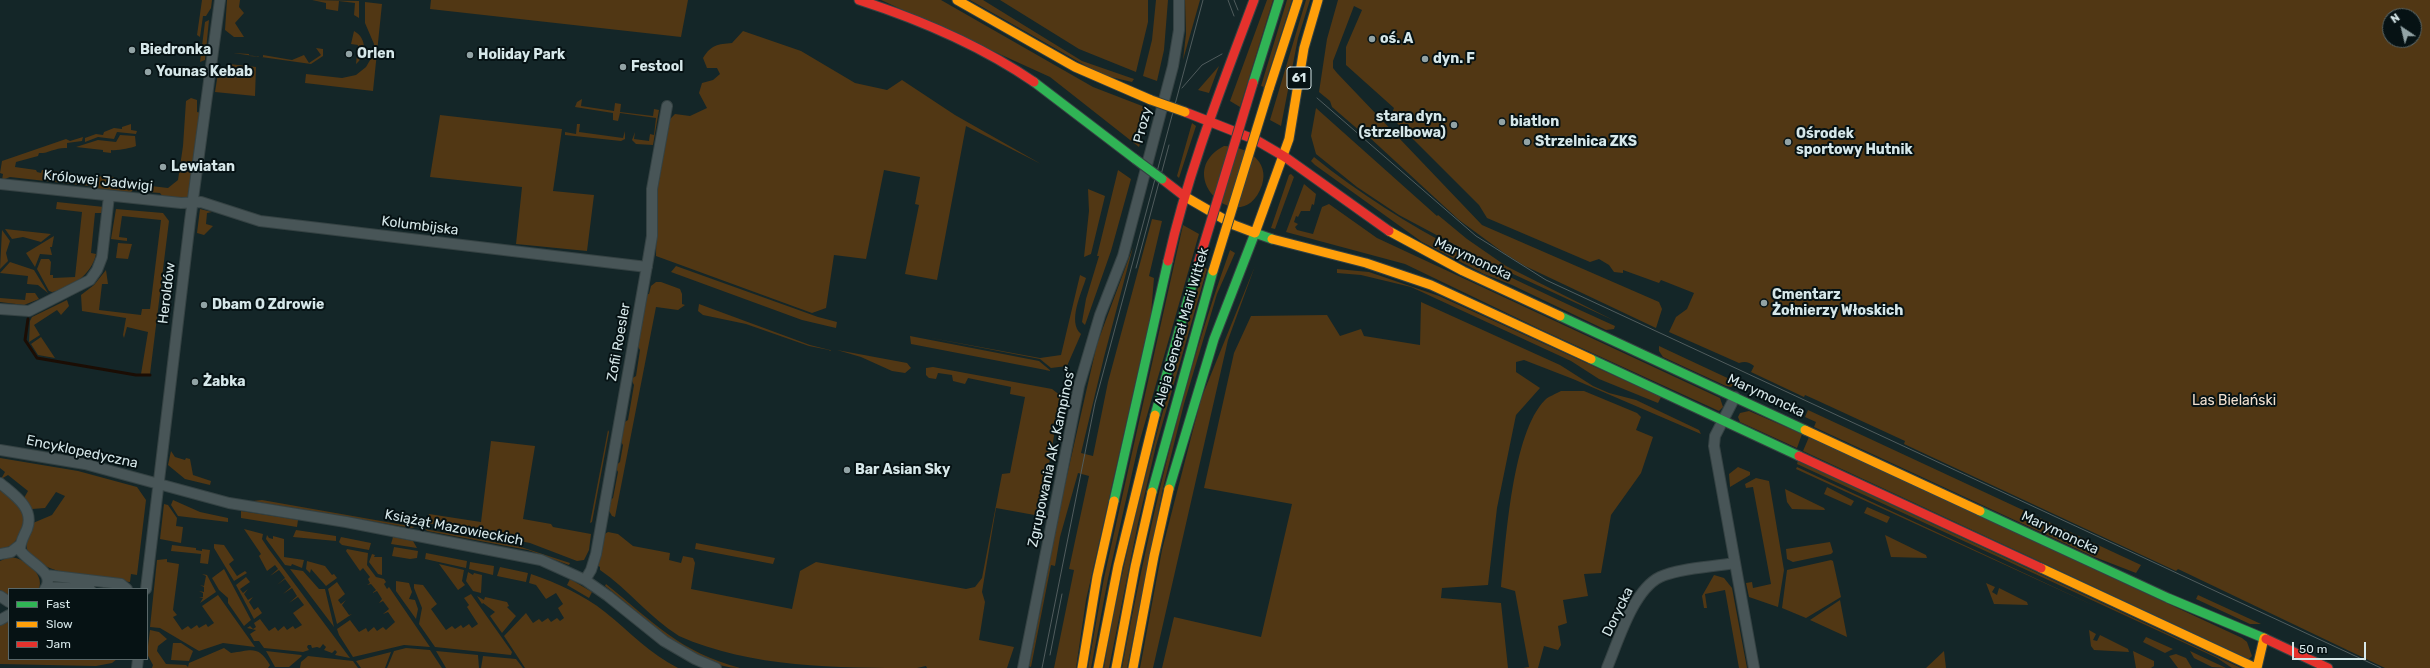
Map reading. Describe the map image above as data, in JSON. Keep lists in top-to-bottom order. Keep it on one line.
{"streets":{"main road":["61","Marymoncka","Aleja Generał Marii Wittek"],"street":["Prozy","Królowej Jadwigi","Kolumbijska","Heroldów","Zofii Roesler","Encyklopedyczna","Zgrupowania AK „Kampinos”","Książąt Mazowieckich","Dorycka"]},"crossings":[["61","Marymoncka"],["Prozy","Zgrupowania AK „Kampinos”"],["Królowej Jadwigi","Kolumbijska"],["Królowej Jadwigi","Heroldów"],["Kolumbijska","Heroldów"],["Kolumbijska","Zofii Roesler"],["Heroldów","Encyklopedyczna"],["Heroldów","Książąt Mazowieckich"],["Zofii Roesler","Książąt Mazowieckich"],["Encyklopedyczna","Książąt Mazowieckich"]],"parks":["Las Bielański"],"places":["oś. A","Biedronka","Orlen","Holiday Park","dyn. F","Festool","Younas Kebab","biatlon","stara dyn. (strzelbowa)","Strzelnica ZKS","Ośrodek sportowy Hutnik","Lewiatan","Cmentarz Żołnierzy Włoskich","Dbam O Zdrowie","Żabka","Bar Asian Sky"],"legend":["Fast","Slow","Jam"],"scale_bar":"50 m","north":"top left"}
